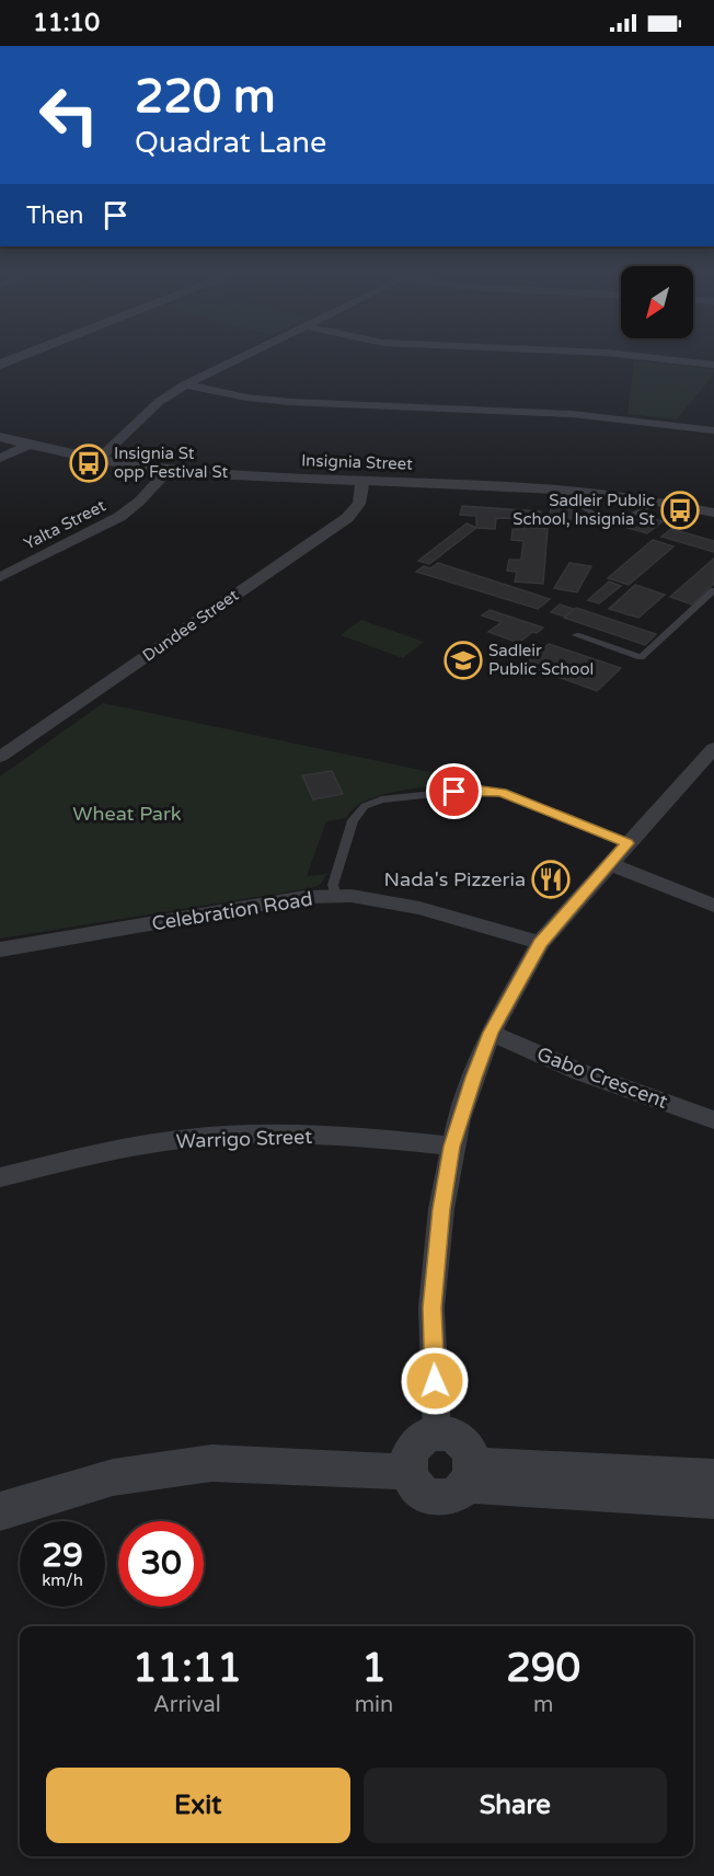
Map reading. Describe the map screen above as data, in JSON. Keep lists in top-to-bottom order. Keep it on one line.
{"streets":{"street":["Insignia Street","Yalta Street","Dundee Street","Celebration Road","Gabo Crescent","Warrigo Street"]},"crossings":[["Insignia Street","Yalta Street"],["Insignia Street","Dundee Street"]],"parks":["Wheat Park"],"places":{"bus stop":["Insignia St opp Festival St","Sadleir Public School, Insignia St"],"school or university":["Sadleir Public School"],"restaurant":["Nada's Pizzeria"]},"north":"bottom left","page":{"status":"11:10","turn":["220 m","Quadrat Lane"],"then":"Then","speed":"29 km/h","limit":"30","eta":["11:11","Arrival","1","min","290","m"],"buttons":["Exit","Share"]}}
